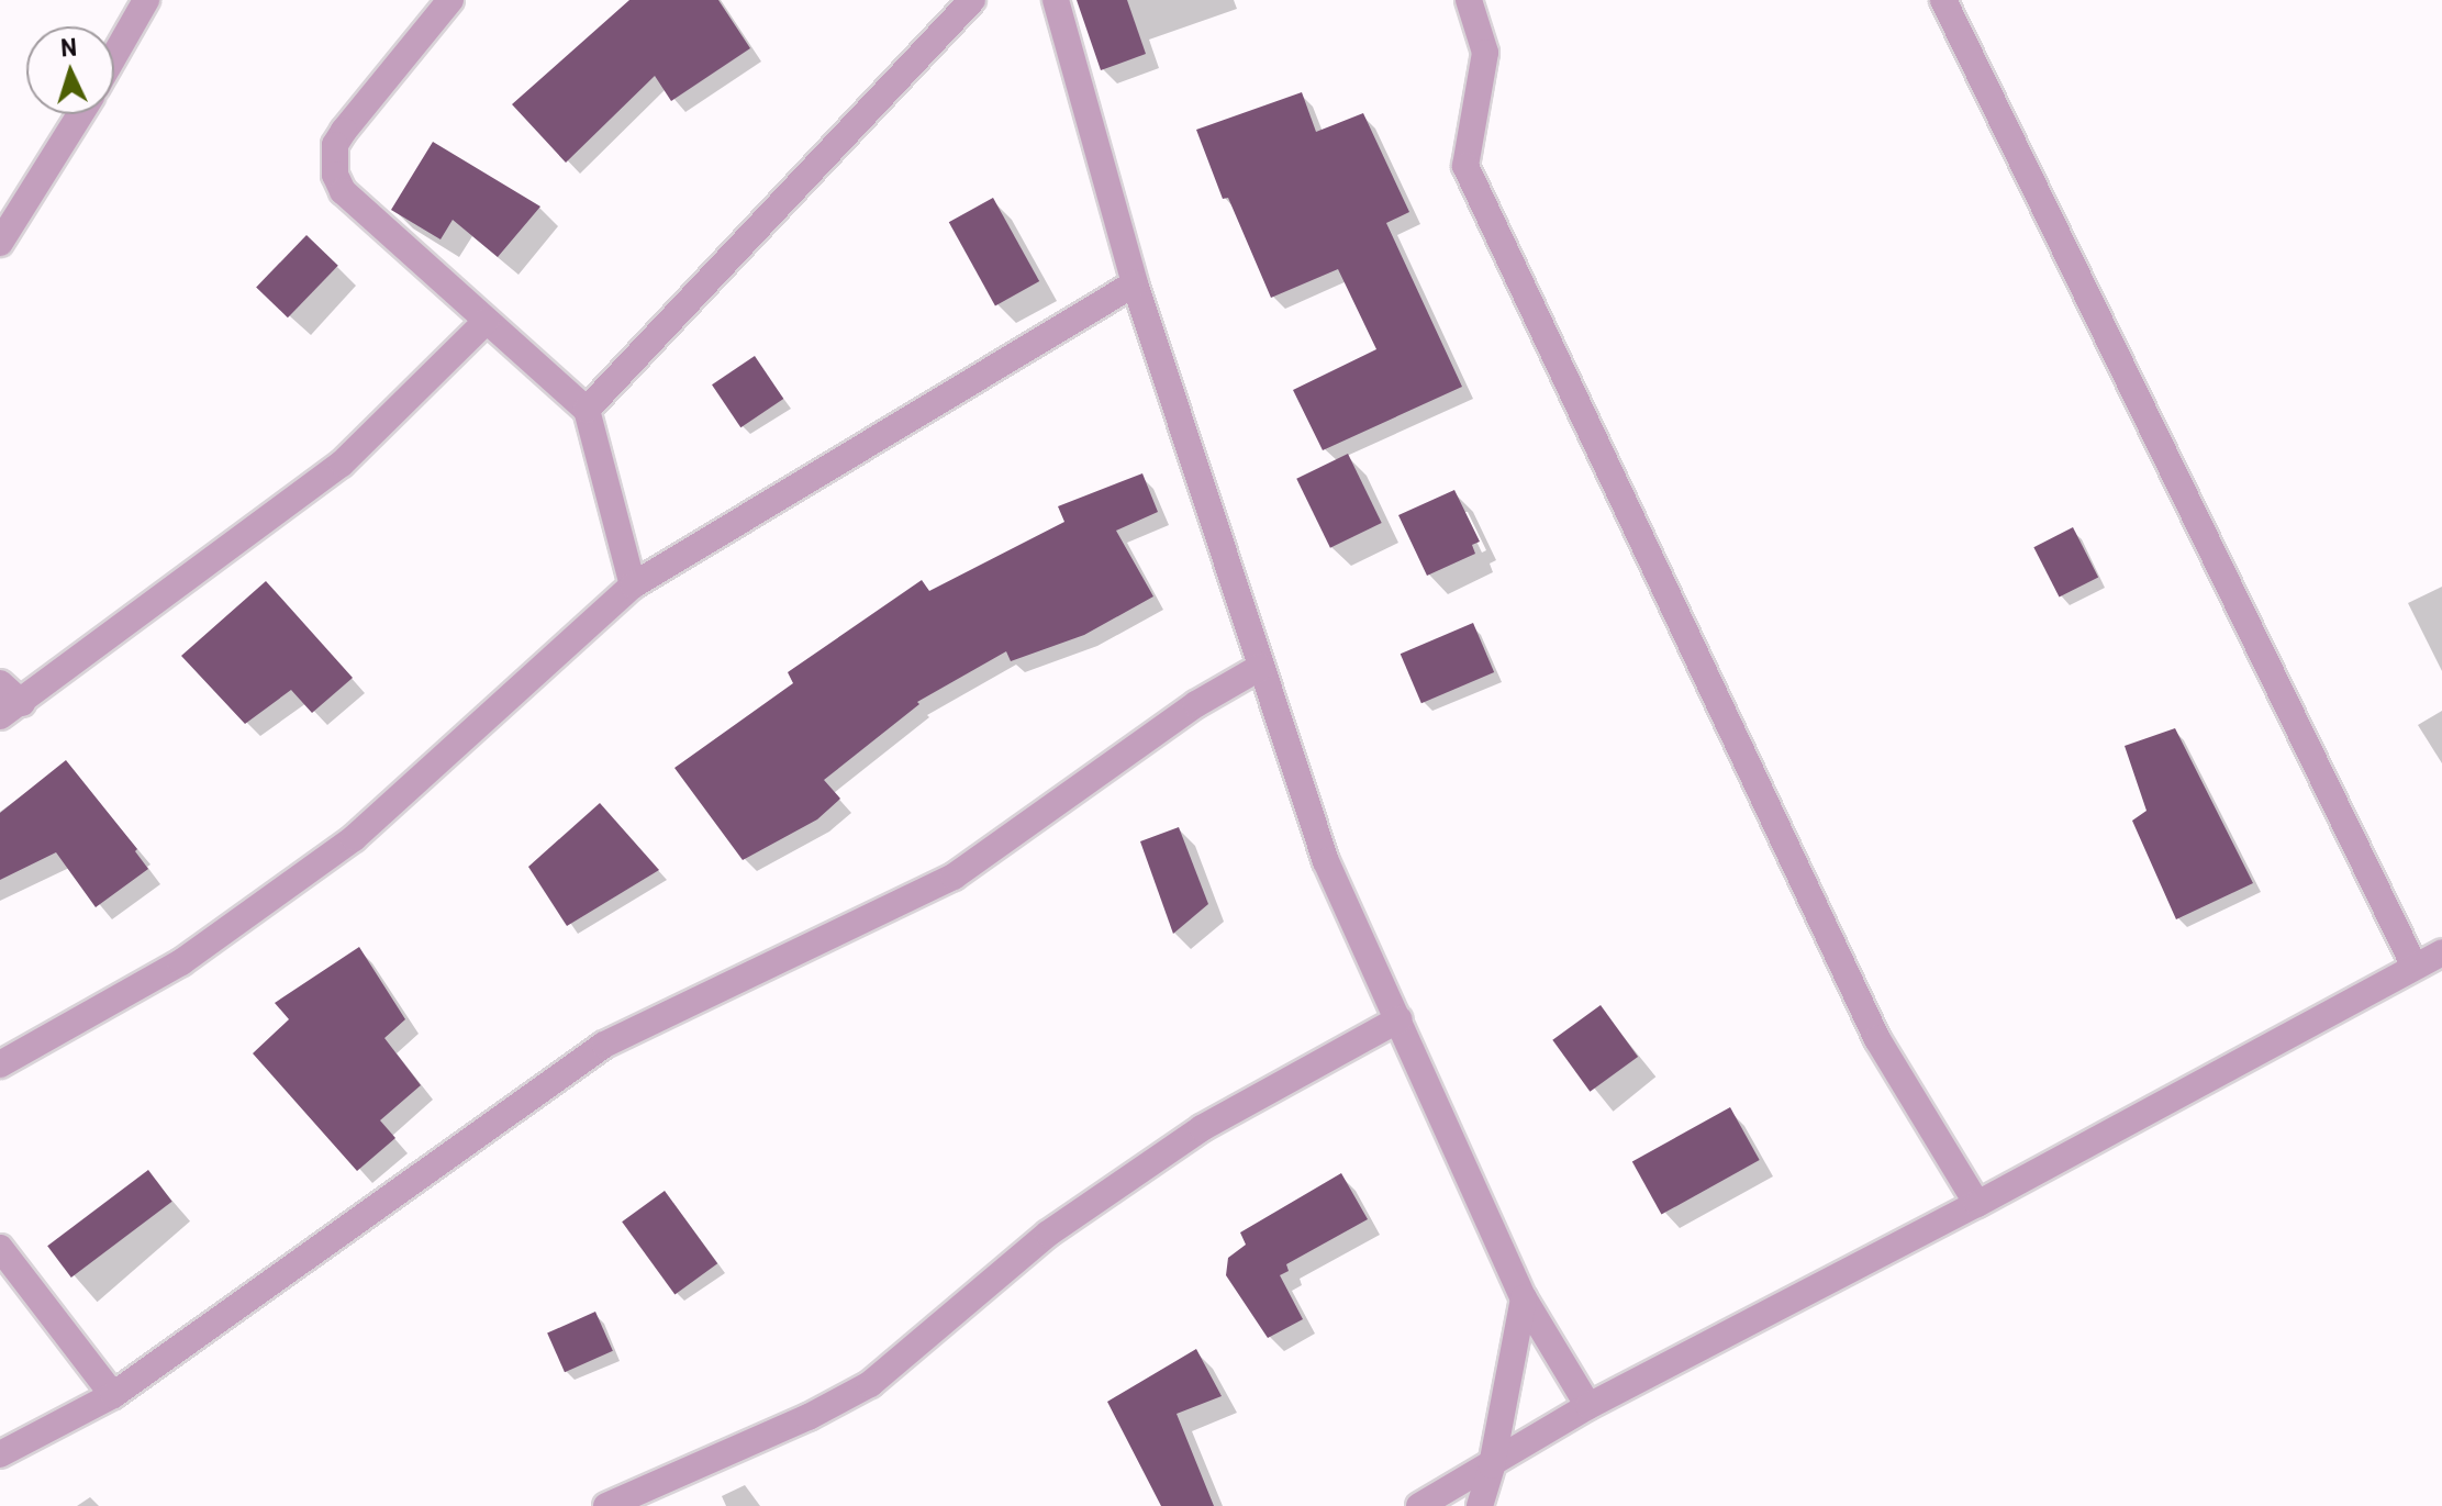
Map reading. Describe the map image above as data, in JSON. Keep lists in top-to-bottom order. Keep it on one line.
{"north":"top"}
